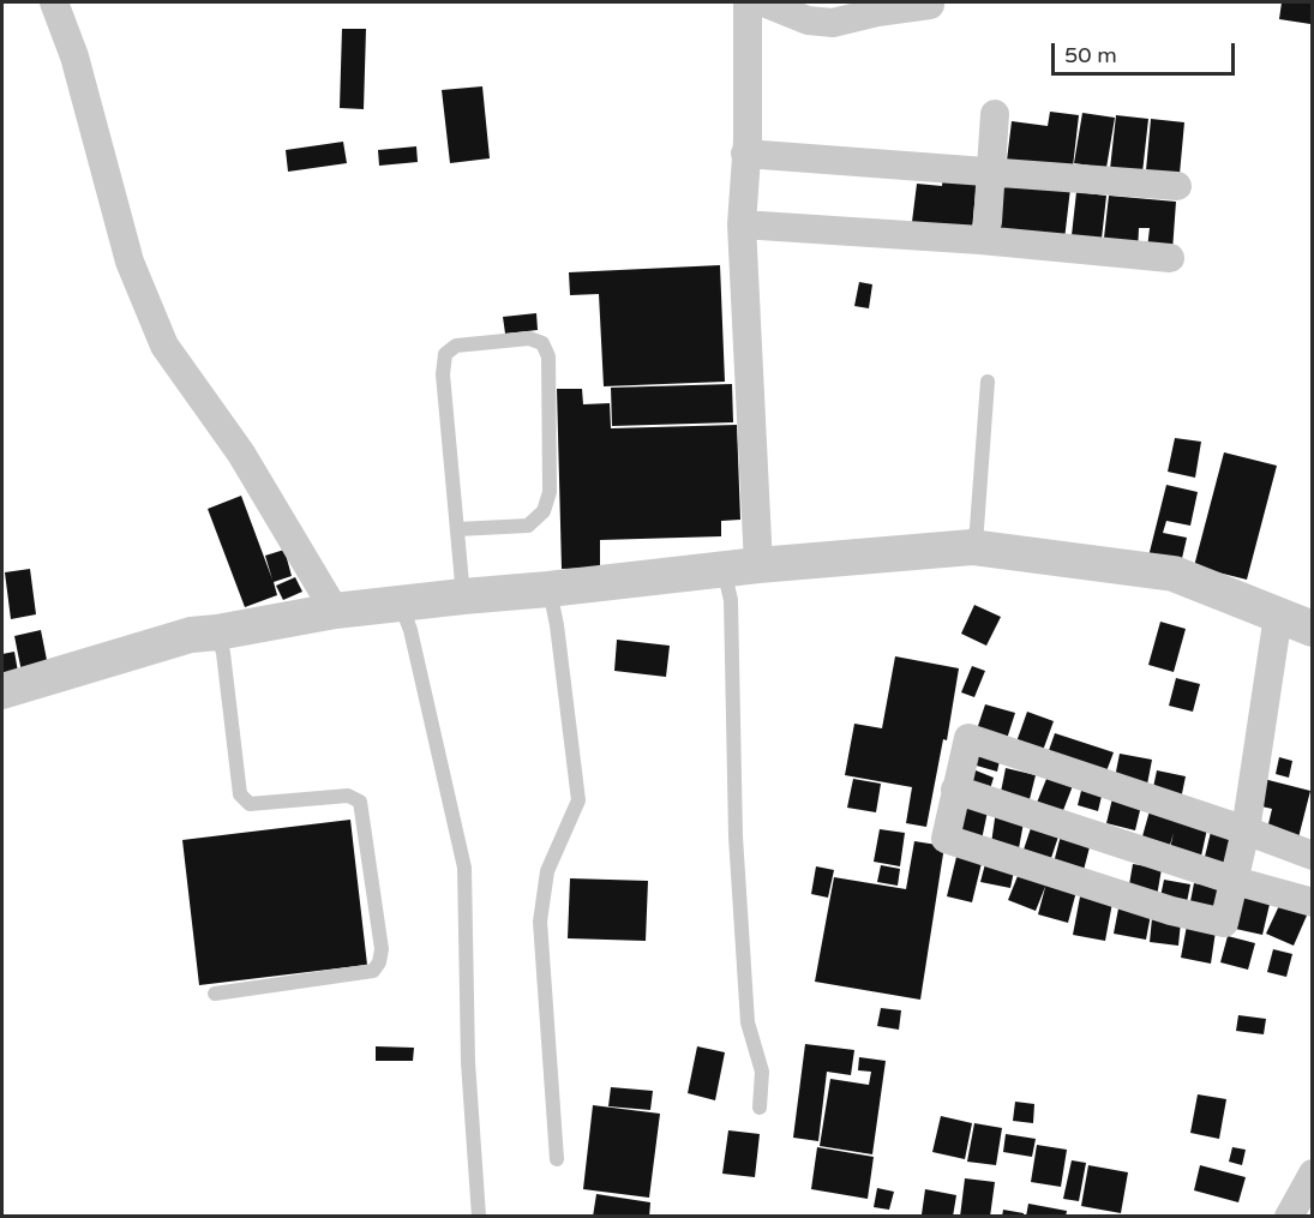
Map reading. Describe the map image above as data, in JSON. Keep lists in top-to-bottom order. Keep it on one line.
{"scale_bar":"50 m"}
